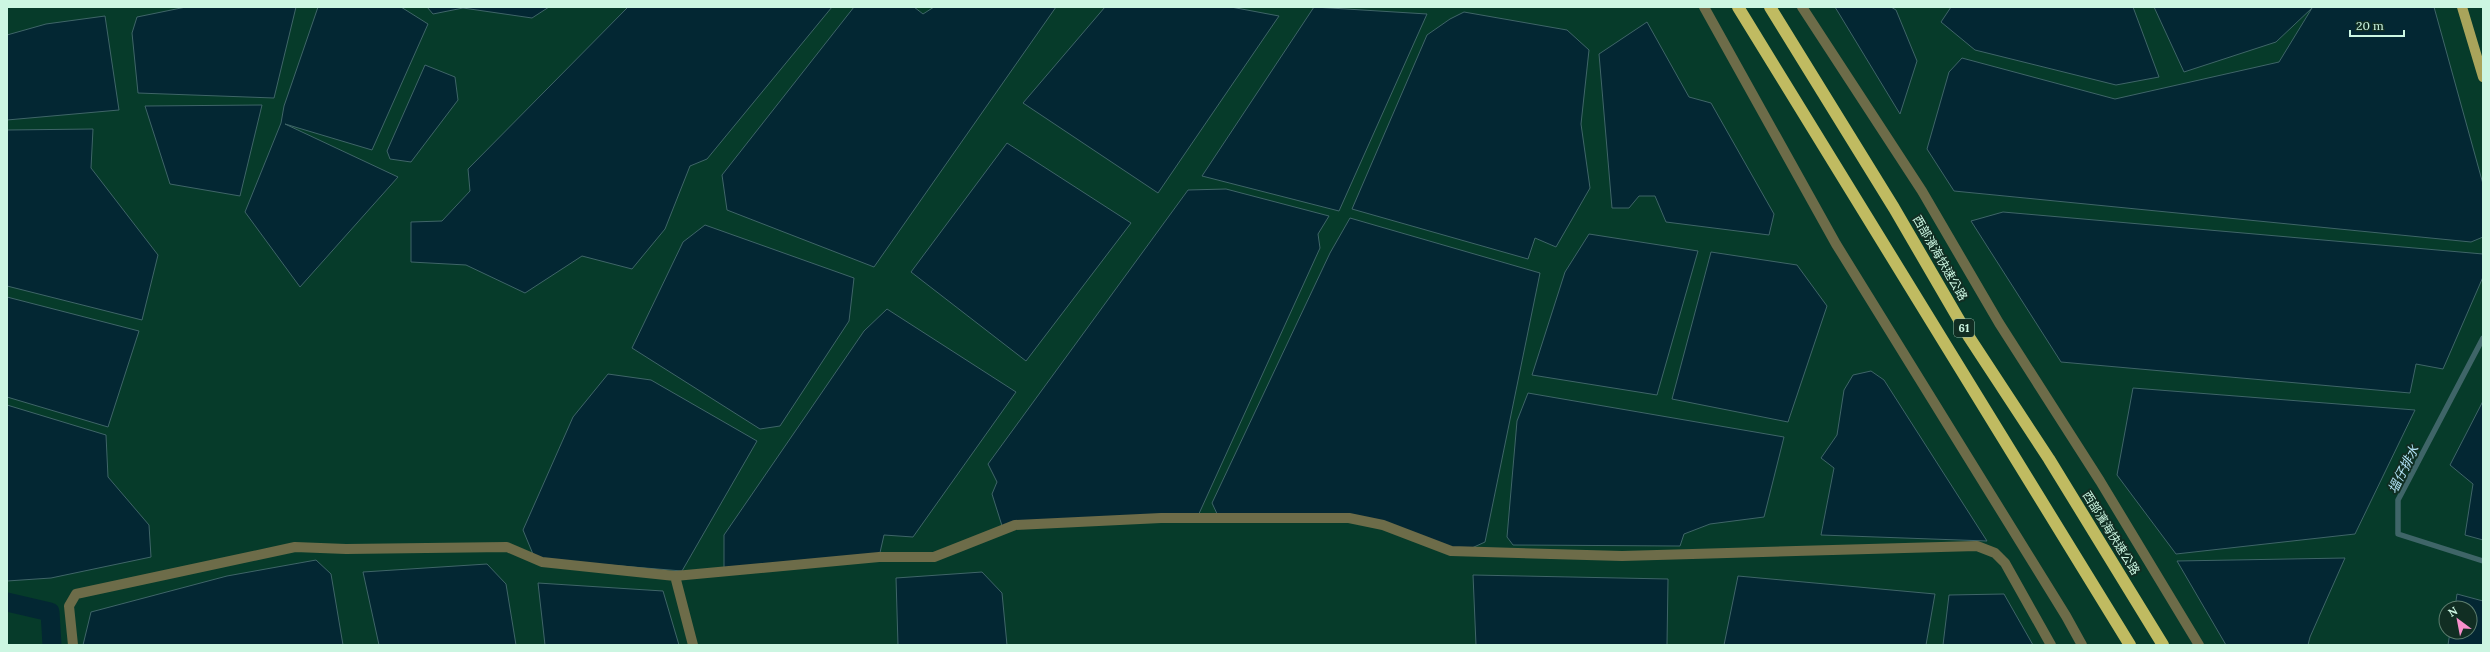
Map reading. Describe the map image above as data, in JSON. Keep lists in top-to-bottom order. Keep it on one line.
{"streets":{"highway":["西部濱海快速公路","61"]},"water":["塭仔排水"],"scale_bar":"20 m","north":"top left"}
